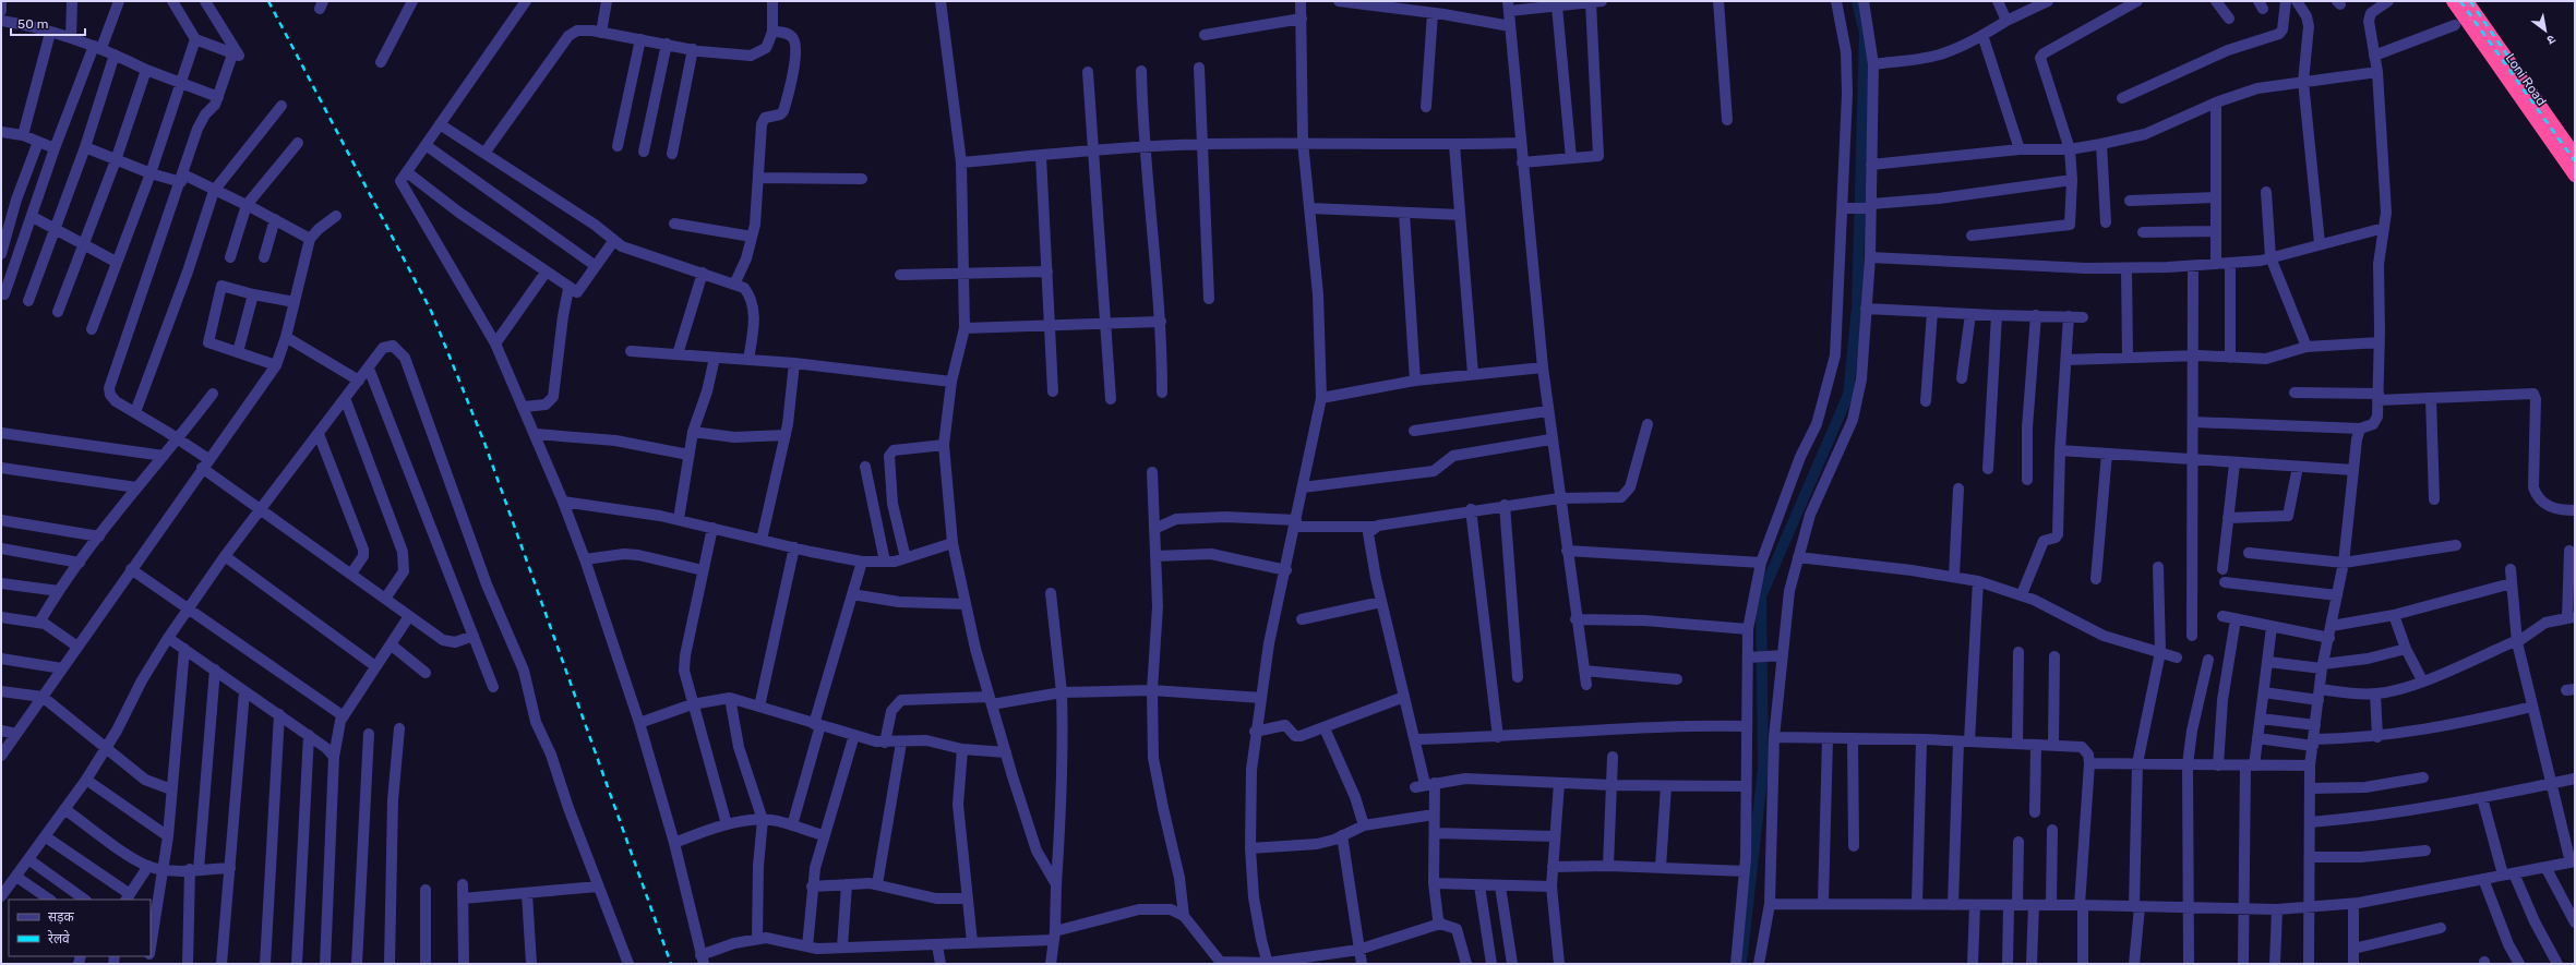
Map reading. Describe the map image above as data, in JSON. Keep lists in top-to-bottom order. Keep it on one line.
{"streets":{"highway":["Loni Road"]},"legend":["सड़क","रेलवे"],"scale_bar":"50 m","north":"bottom right"}
